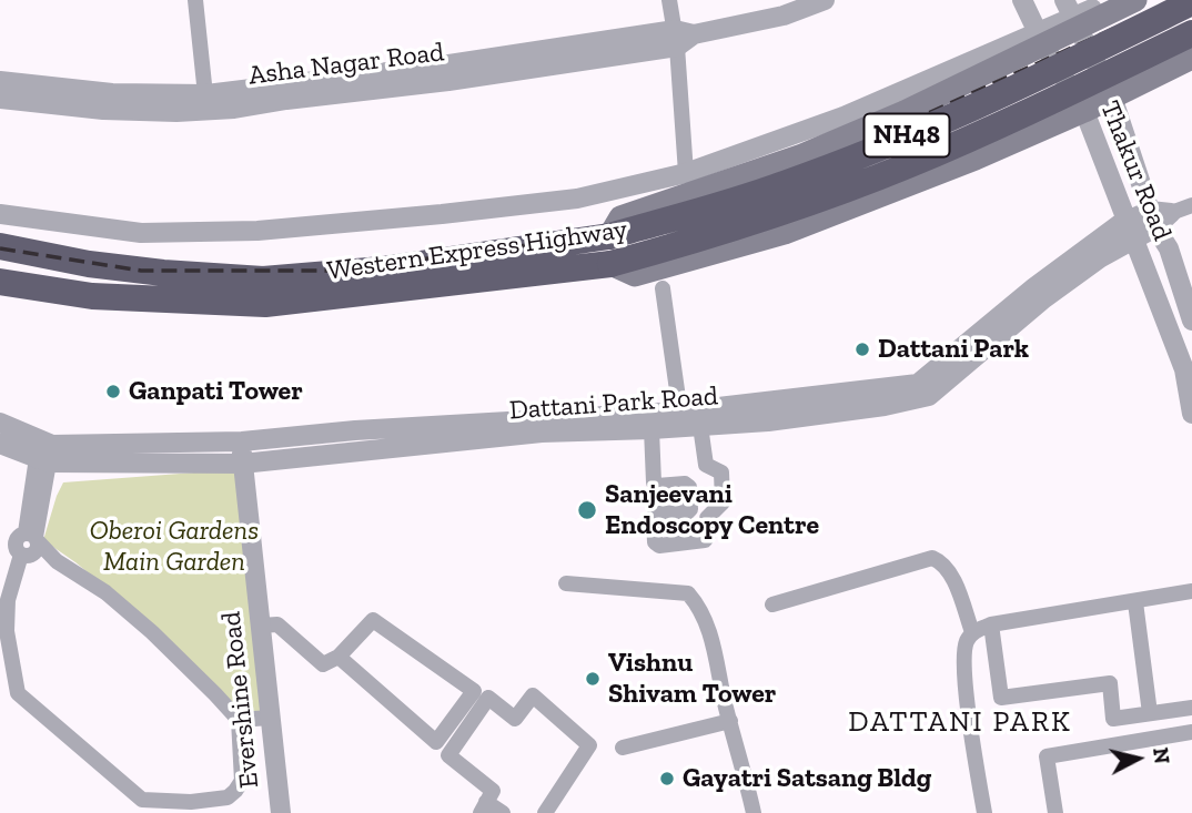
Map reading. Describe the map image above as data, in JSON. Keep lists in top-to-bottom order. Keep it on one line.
{"streets":{"highway":["NH48","Western Express Highway"],"street":["Asha Nagar Road","Thakur Road","Dattani Park Road","Evershine Road"]},"crossings":[["Thakur Road","Dattani Park Road"],["Dattani Park Road","Evershine Road"]],"districts":["DATTANI PARK"],"parks":["Oberoi Gardens Main Garden"],"places":["Dattani Park","Ganpati Tower","Sanjeevani Endoscopy Centre","Vishnu Shivam Tower","Gayatri Satsang Bldg"],"north":"right"}
